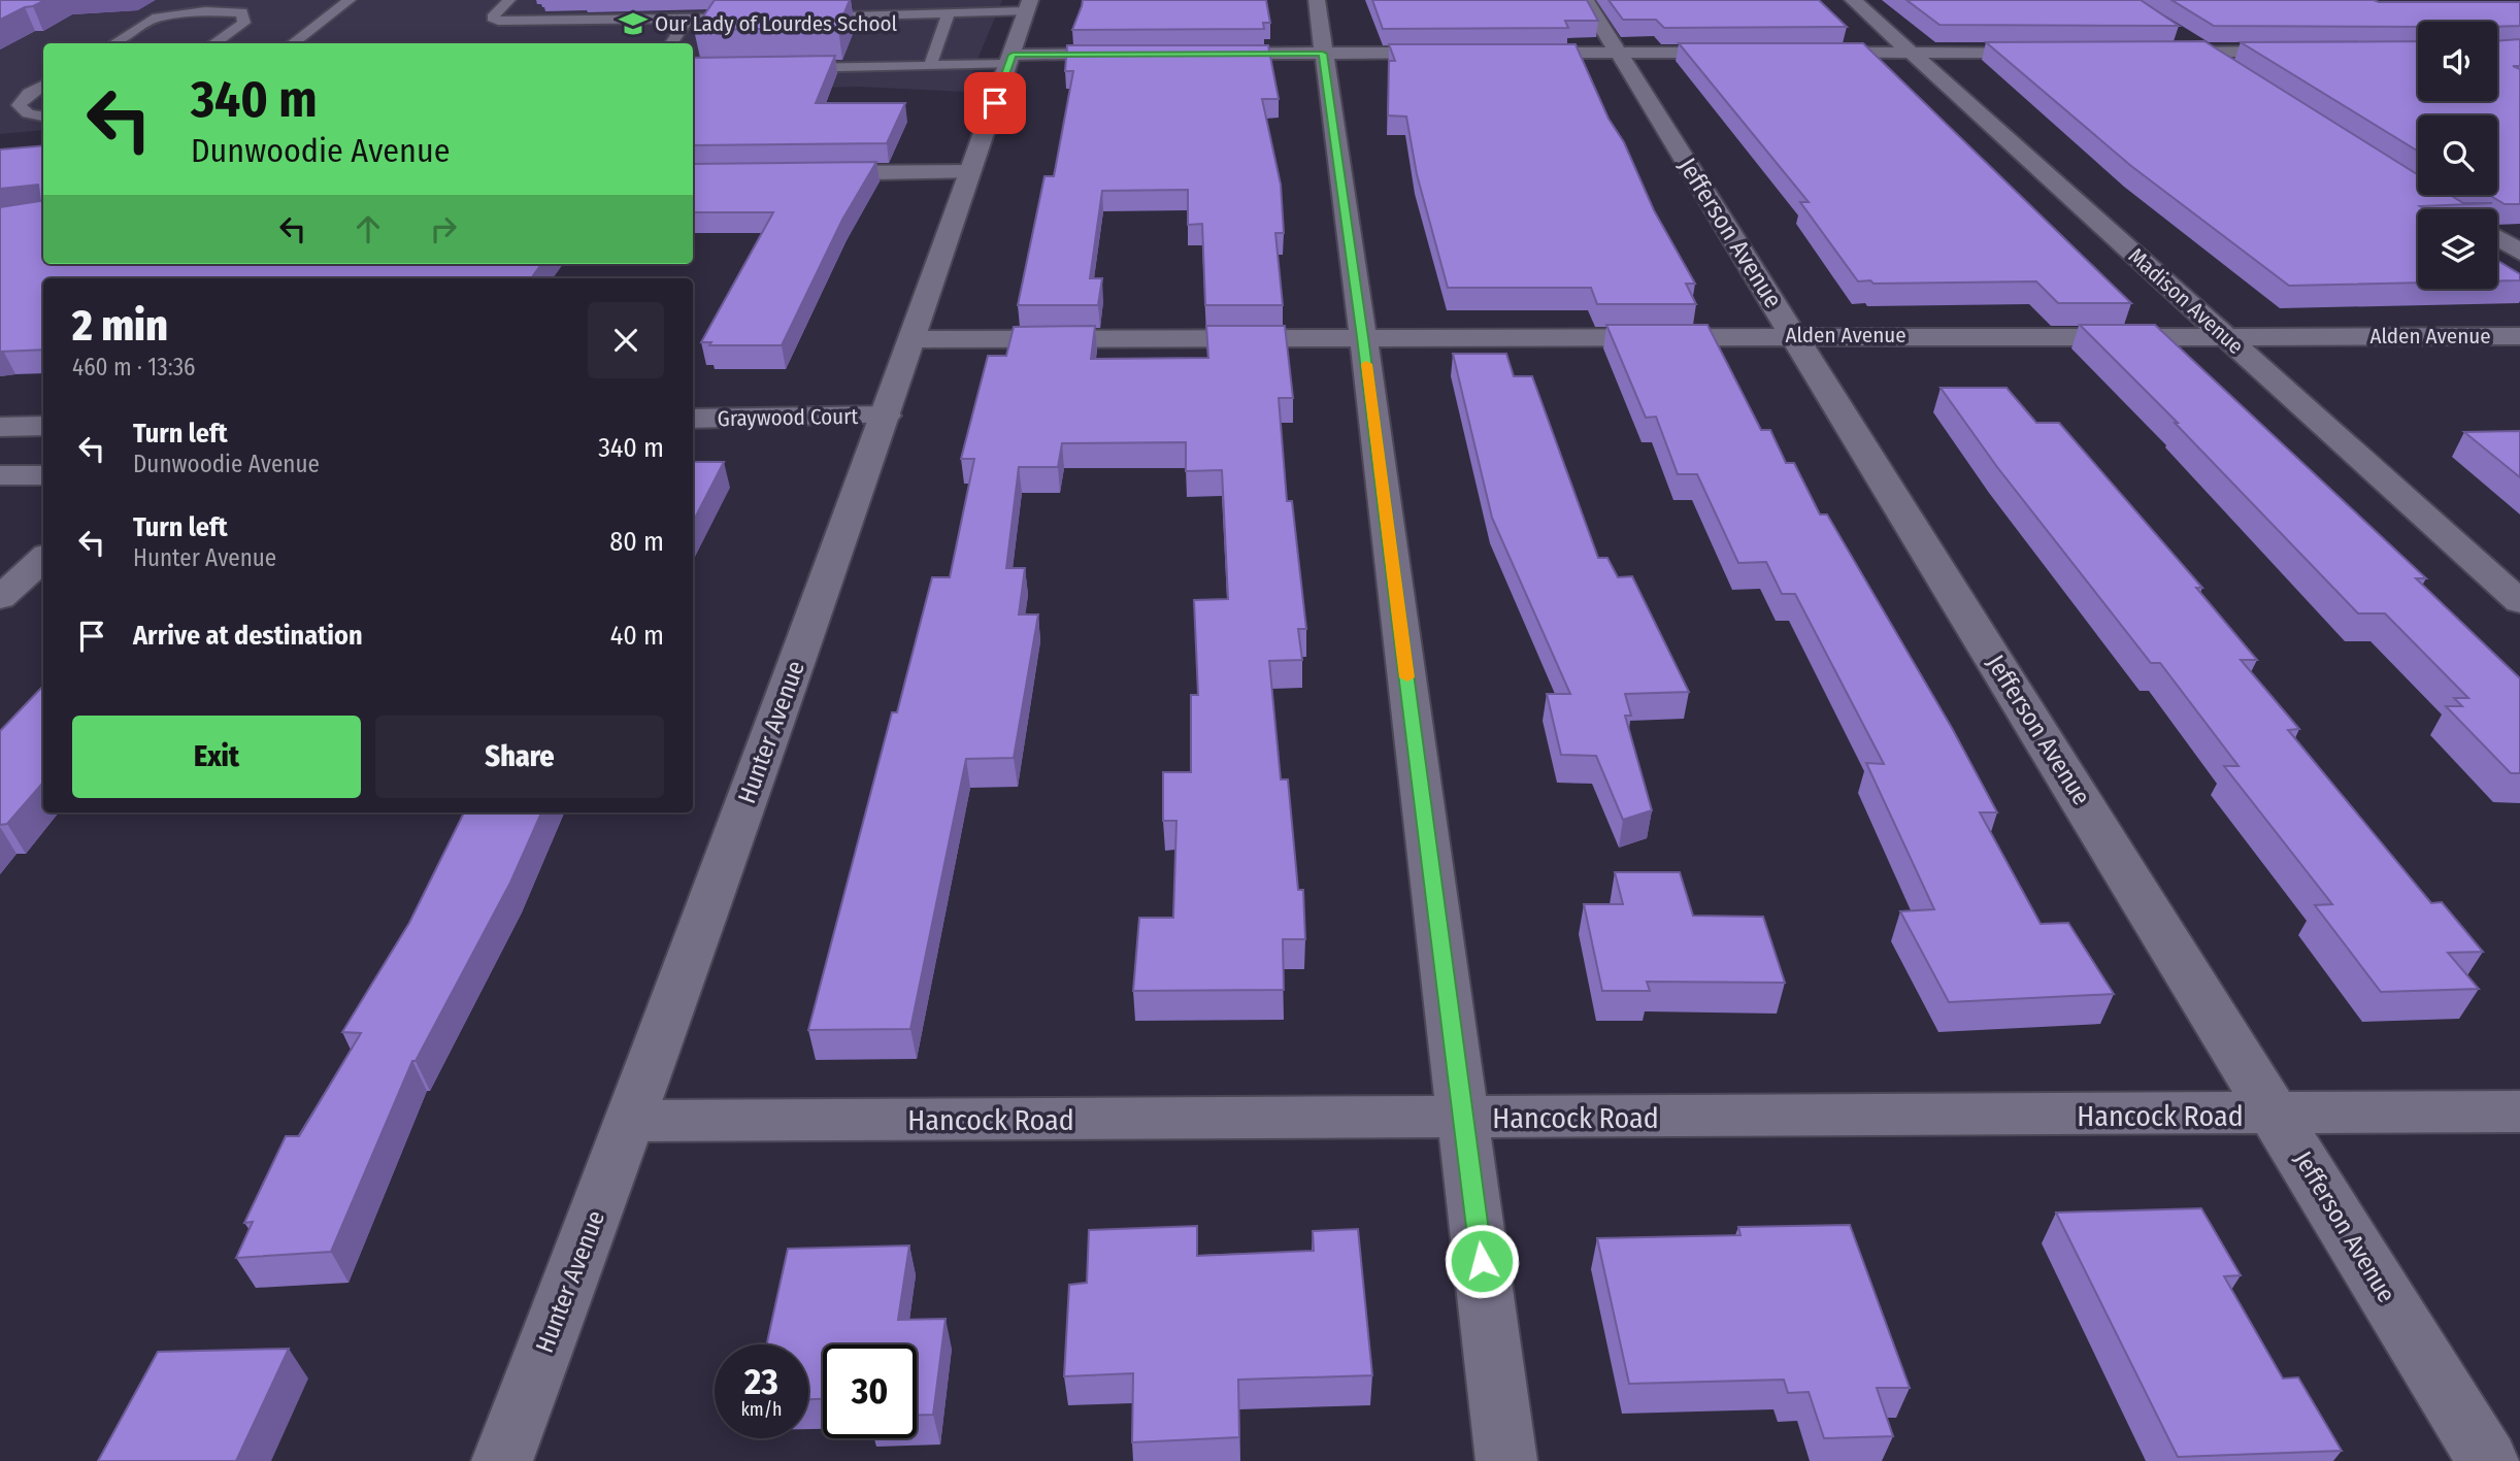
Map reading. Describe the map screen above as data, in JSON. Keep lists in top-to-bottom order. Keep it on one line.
{"streets":{"street":["Jefferson Avenue","Madison Avenue","Alden Avenue","Graywood Court","Hunter Avenue","Hancock Road"]},"crossings":[["Jefferson Avenue","Alden Avenue"],["Jefferson Avenue","Hancock Road"],["Madison Avenue","Alden Avenue"],["Alden Avenue","Hunter Avenue"],["Graywood Court","Hunter Avenue"],["Hunter Avenue","Hancock Road"]],"places":{"school or university":["Our Lady of Lourdes School"]},"page":{"turn":["340 m","Dunwoodie Avenue"],"heading":["2 min","460 m · 13:36"],"list":[{"name":"Turn left","note":"Dunwoodie Avenue","value":"340 m"},{"name":"Turn left","note":"Hunter Avenue","value":"80 m"},{"name":"Arrive at destination","value":"40 m"}],"buttons":["Exit","Share"],"speed":"23 km/h","limit":"30"}}
